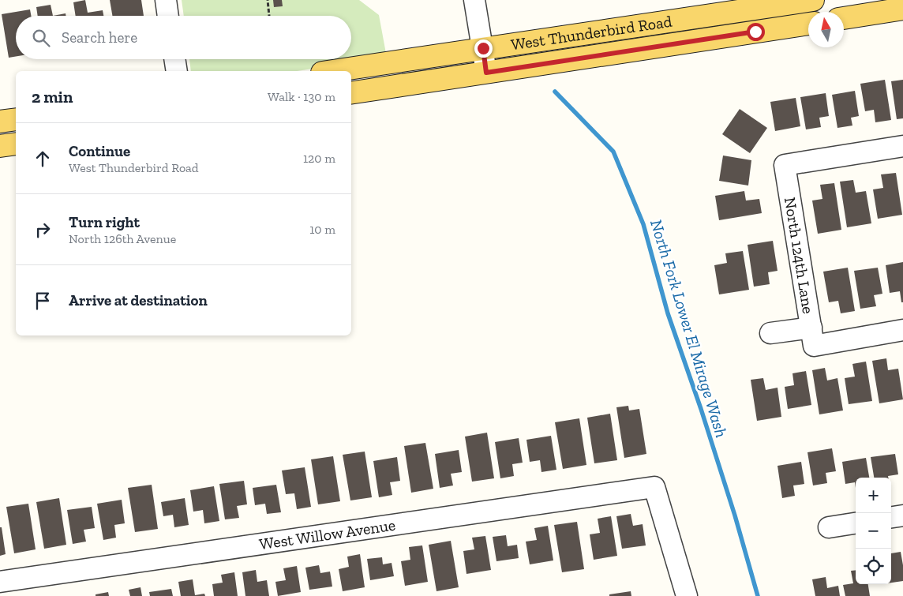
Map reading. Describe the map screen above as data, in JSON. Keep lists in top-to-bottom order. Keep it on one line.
{"streets":{"main road":["West Thunderbird Road"],"street":["North 124th Lane","West Willow Avenue"]},"water":["North Fork Lower El Mirage Wash"],"north":"top","page":{"search":"Search here","heading":["2 min","Walk · 130 m"],"list":[["Continue","West Thunderbird Road","120 m"],["Turn right","North 126th Avenue","10 m"],"Arrive at destination"],"map_buttons":["+","−"]}}
